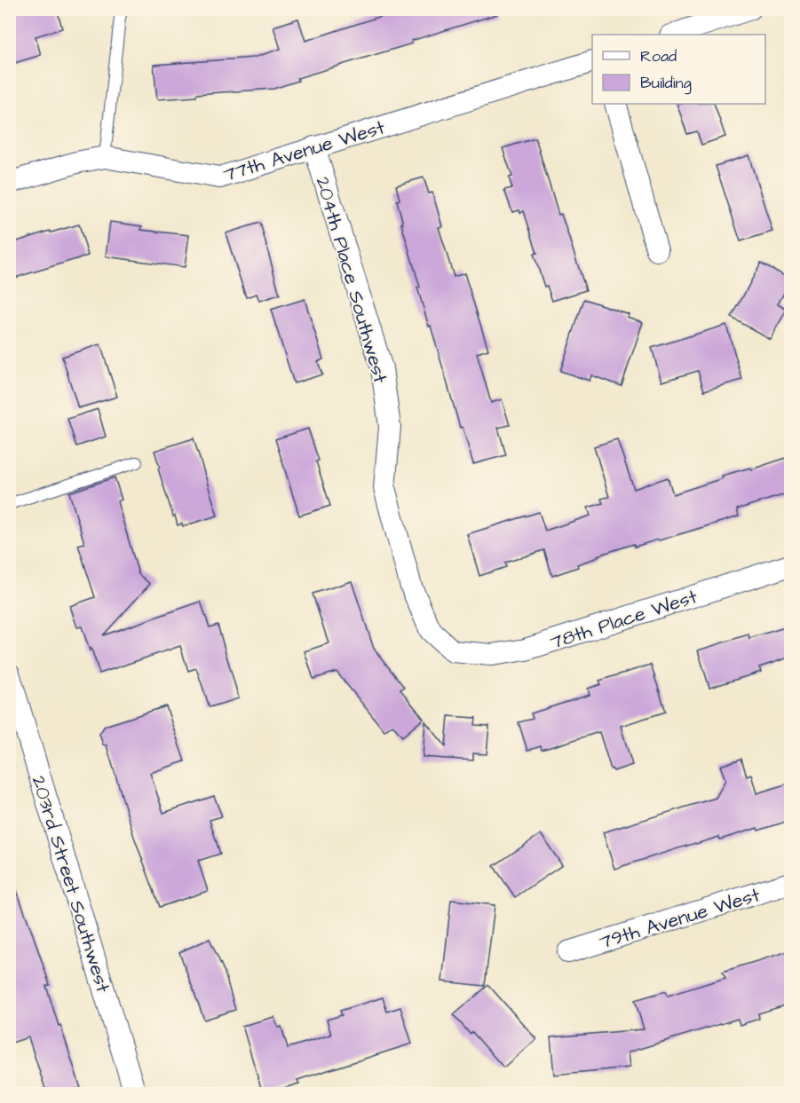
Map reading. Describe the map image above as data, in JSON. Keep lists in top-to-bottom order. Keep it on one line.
{"streets":{"street":["77th Avenue West","204th Place Southwest","78th Place West","203rd Street Southwest","79th Avenue West"]},"crossings":[["77th Avenue West","204th Place Southwest"],["204th Place Southwest","78th Place West"]],"legend":["Road","Building"]}
